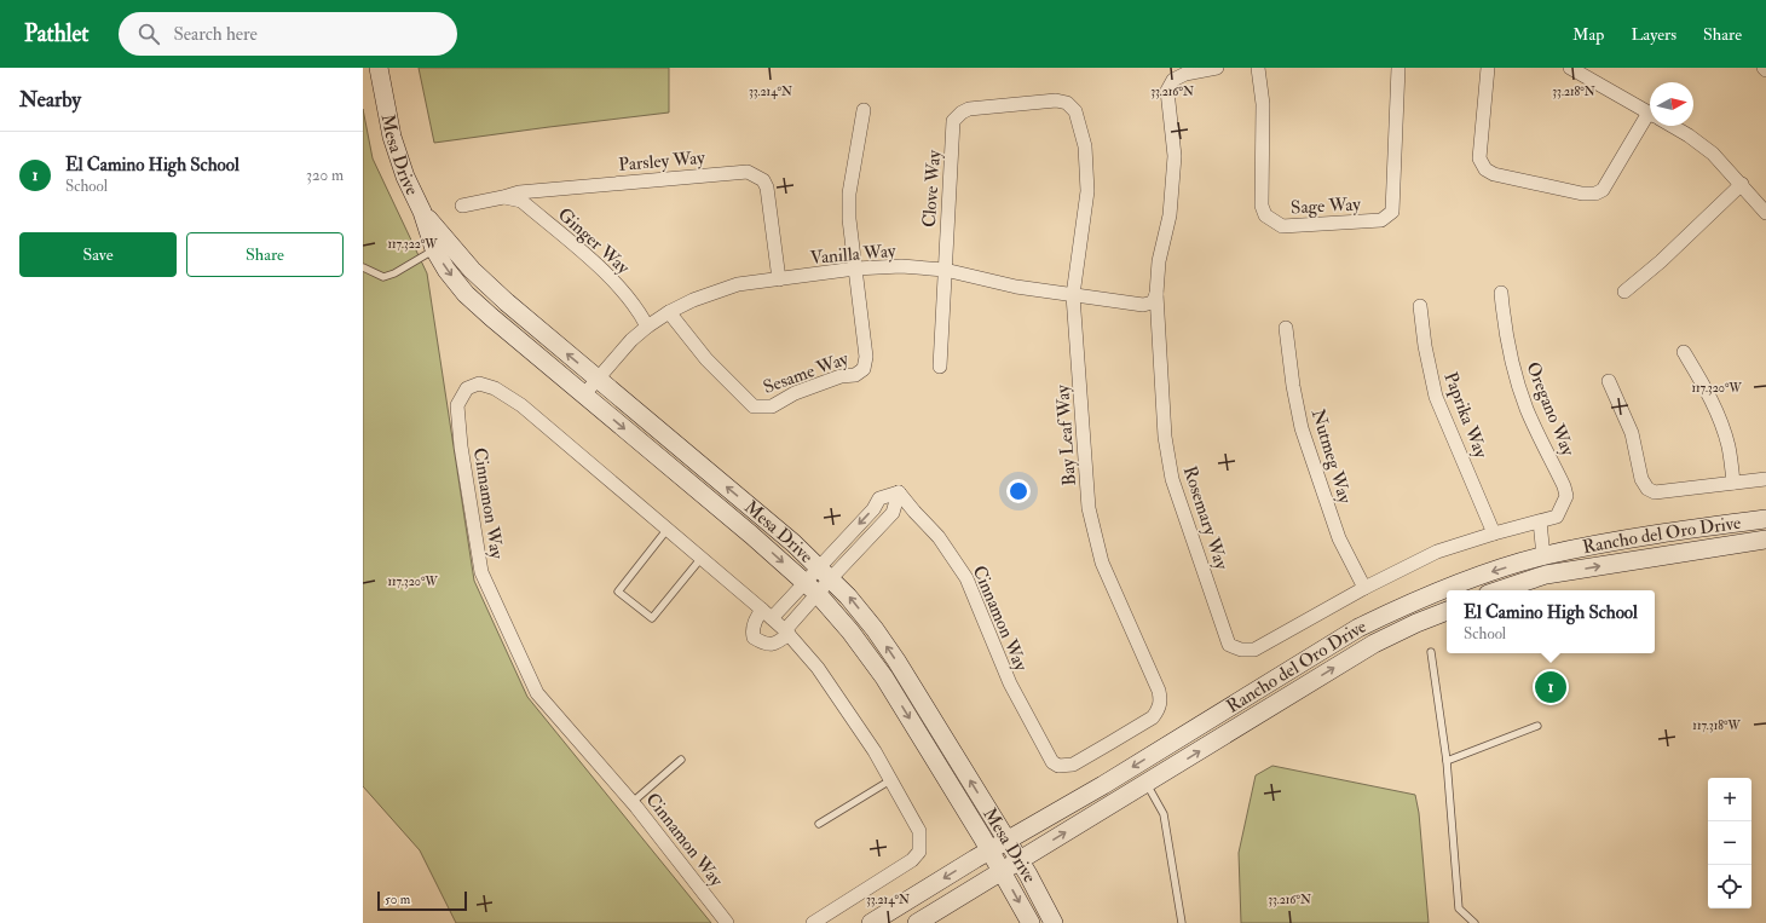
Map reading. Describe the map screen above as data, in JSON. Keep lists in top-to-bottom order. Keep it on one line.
{"streets":{"main road":["Mesa Drive","Rancho del Oro Drive"],"street":["Parsley Way","Clove Way","Sage Way","Ginger Way","Vanilla Way","Sesame Way","Oregano Way","Paprika Way","Bay Leaf Way","Nutmeg Way","Cinnamon Way","Rosemary Way"]},"crossings":[["Mesa Drive","Vanilla Way"],["Mesa Drive","Rancho del Oro Drive"],["Parsley Way","Ginger Way"],["Parsley Way","Vanilla Way"],["Clove Way","Vanilla Way"],["Clove Way","Bay Leaf Way"],["Ginger Way","Vanilla Way"],["Vanilla Way","Sesame Way"],["Vanilla Way","Bay Leaf Way"],["Vanilla Way","Rosemary Way"],["Oregano Way","Rosemary Way"],["Paprika Way","Rosemary Way"],["Bay Leaf Way","Cinnamon Way"],["Nutmeg Way","Rosemary Way"]],"scale_bar":"50 m","north":"right","page":{"header":"Pathlet","search":"Search here","nav":["Map","Layers","Share"],"heading":"Nearby","list":[{"mark":"1","name":"El Camino High School","note":"School","value":"320 m"}],"buttons":["Save","Share"],"popup":["El Camino High School","School"],"pins":"1","map_buttons":["+","−"],"scale":"50 m"},"coordinates":["33.214°N","33.216°N","33.218°N","117.322°W","117.320°W","117.318°W"]}
